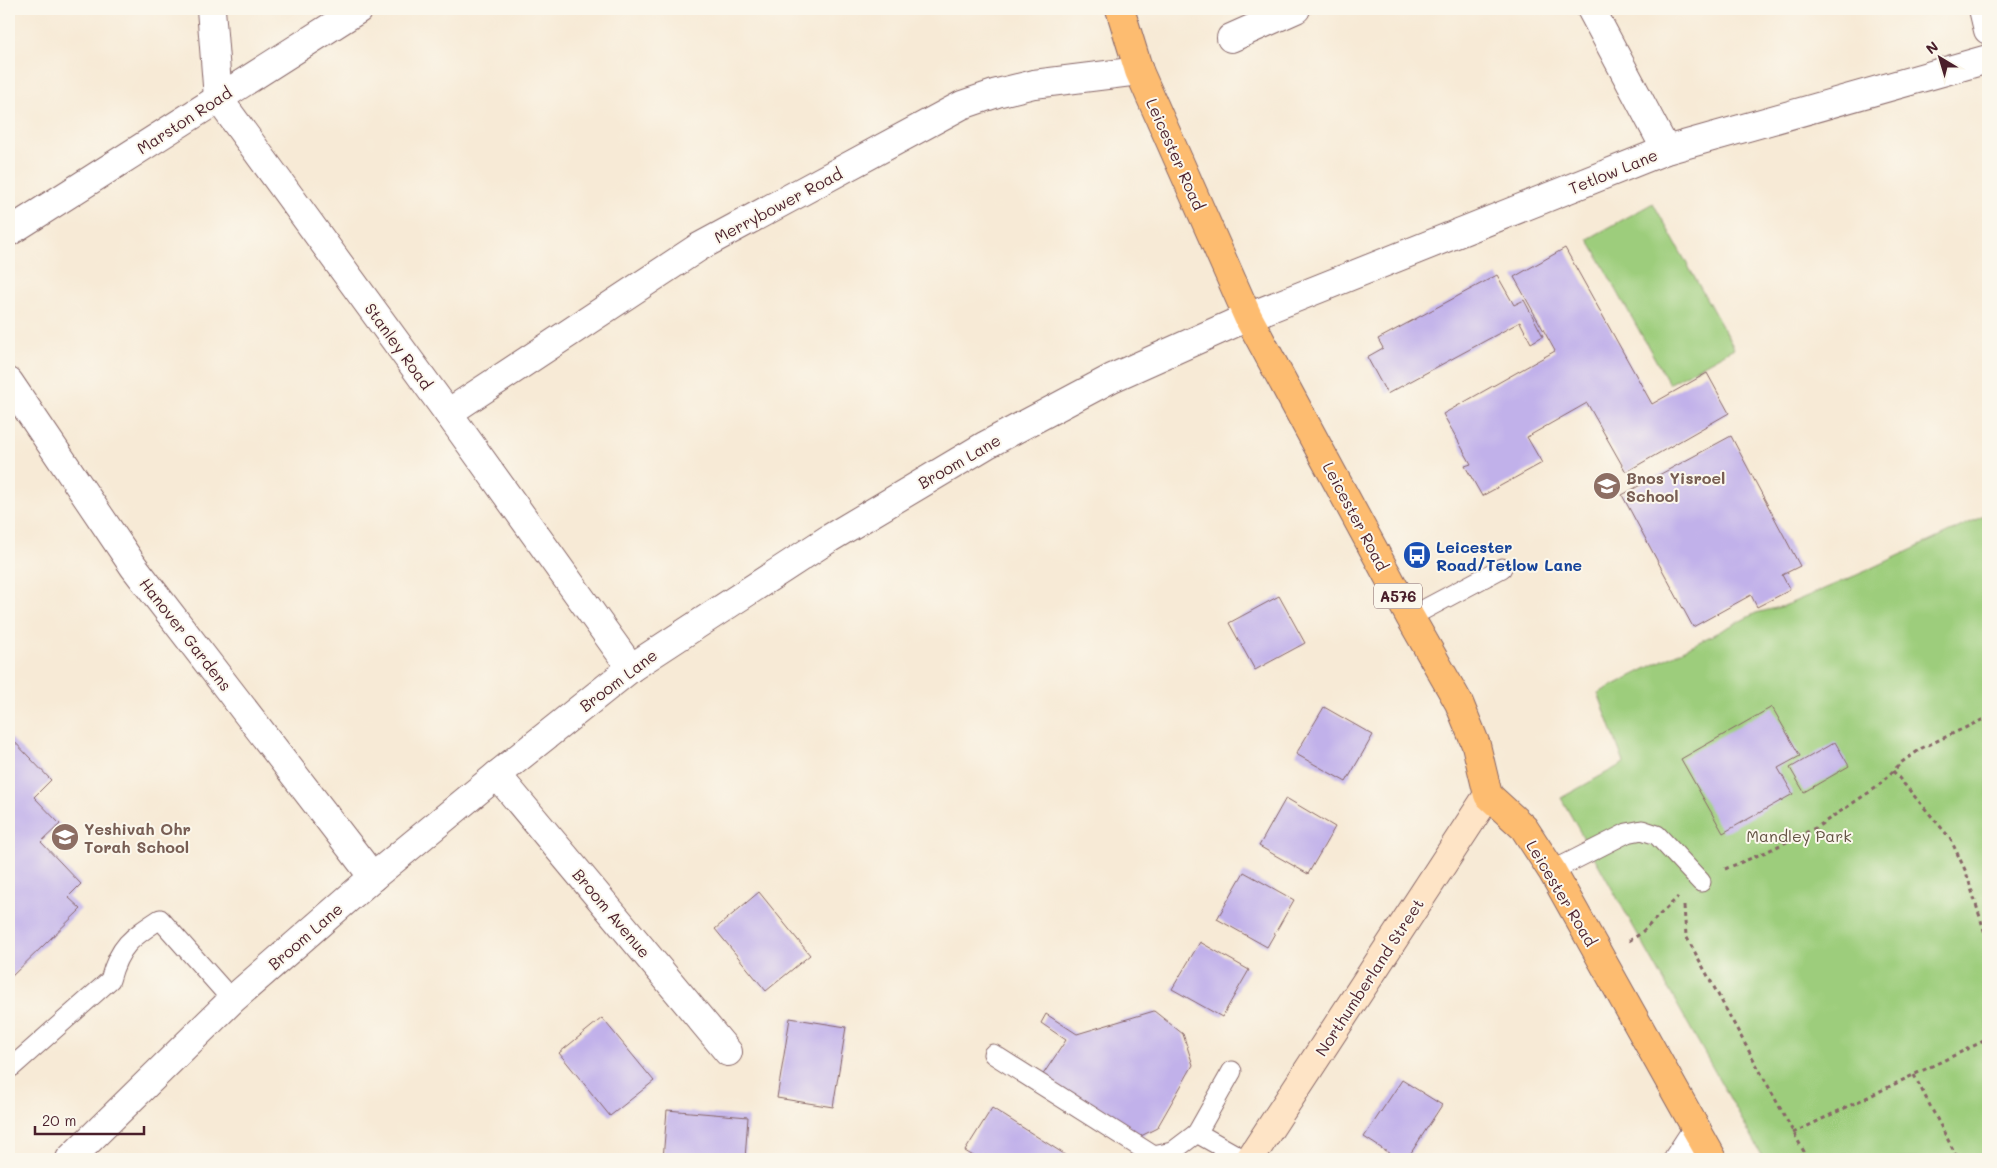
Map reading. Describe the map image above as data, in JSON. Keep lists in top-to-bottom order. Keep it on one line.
{"streets":{"main road":["Leicester Road","A576"],"street":["Marston Road","Tetlow Lane","Merrybower Road","Stanley Road","Broom Lane","Hanover Gardens","Broom Avenue","Northumberland Street"]},"crossings":[["Marston Road","Stanley Road"],["Leicester Road","Tetlow Lane"],["Leicester Road","Merrybower Road"],["Leicester Road","Broom Lane"],["Leicester Road","Northumberland Street"],["Tetlow Lane","Broom Lane"],["Merrybower Road","Stanley Road"],["Stanley Road","Broom Lane"],["Broom Lane","Hanover Gardens"],["Broom Lane","Broom Avenue"]],"parks":["Mandley Park"],"places":{"school or university":["Bnos Yisroel School","Yeshivah Ohr Torah School"],"bus stop":["Leicester Road/Tetlow Lane"]},"scale_bar":"20 m","north":"top left"}
